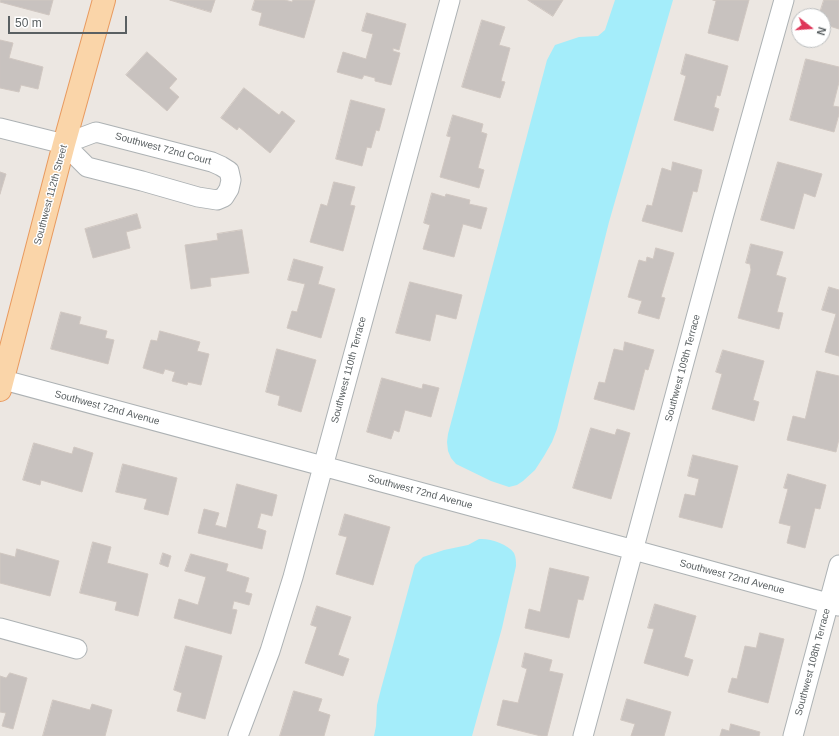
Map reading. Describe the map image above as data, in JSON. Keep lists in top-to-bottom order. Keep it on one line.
{"streets":{"main road":["Southwest 112th Street"],"street":["Southwest 72nd Court","Southwest 109th Terrace","Southwest 110th Terrace","Southwest 72nd Avenue","Southwest 108th Terrace"]},"crossings":[["Southwest 72nd Court","Southwest 112th Street"],["Southwest 112th Street","Southwest 72nd Avenue"],["Southwest 109th Terrace","Southwest 72nd Avenue"],["Southwest 110th Terrace","Southwest 72nd Avenue"],["Southwest 72nd Avenue","Southwest 108th Terrace"]],"scale_bar":"50 m","north":"right"}
